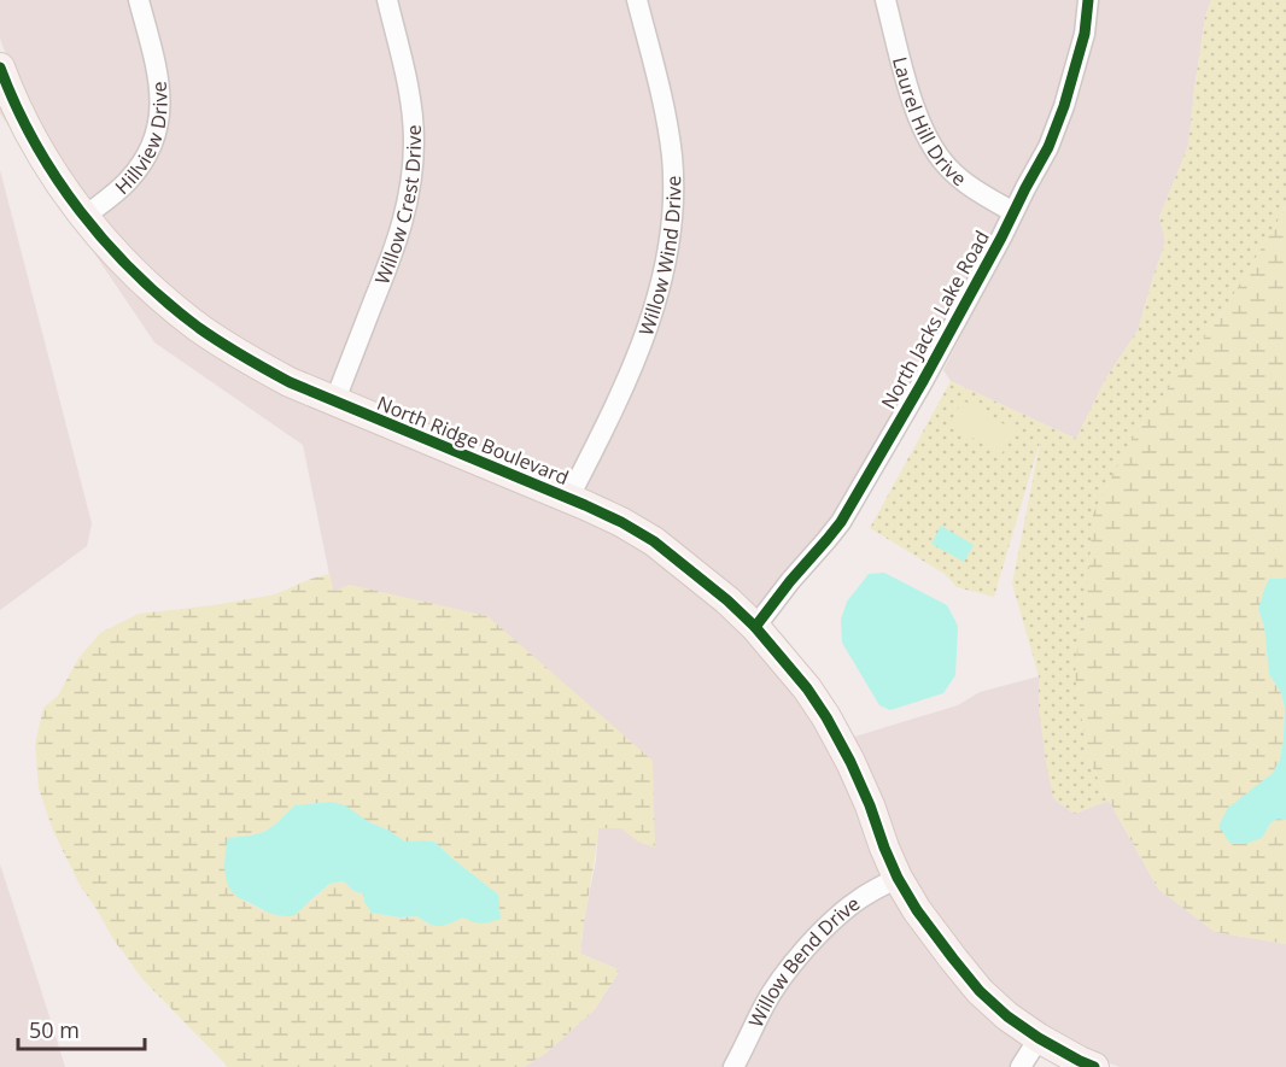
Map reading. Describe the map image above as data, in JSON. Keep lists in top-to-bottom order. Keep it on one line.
{"streets":{"street":["Laurel Hill Drive","Hillview Drive","Willow Crest Drive","Willow Wind Drive","North Jacks Lake Road","North Ridge Boulevard","Willow Bend Drive"]},"crossings":[["Laurel Hill Drive","North Jacks Lake Road"],["Hillview Drive","North Ridge Boulevard"],["Willow Crest Drive","North Ridge Boulevard"],["Willow Wind Drive","North Ridge Boulevard"],["North Jacks Lake Road","North Ridge Boulevard"],["North Ridge Boulevard","Willow Bend Drive"]],"scale_bar":"50 m"}
